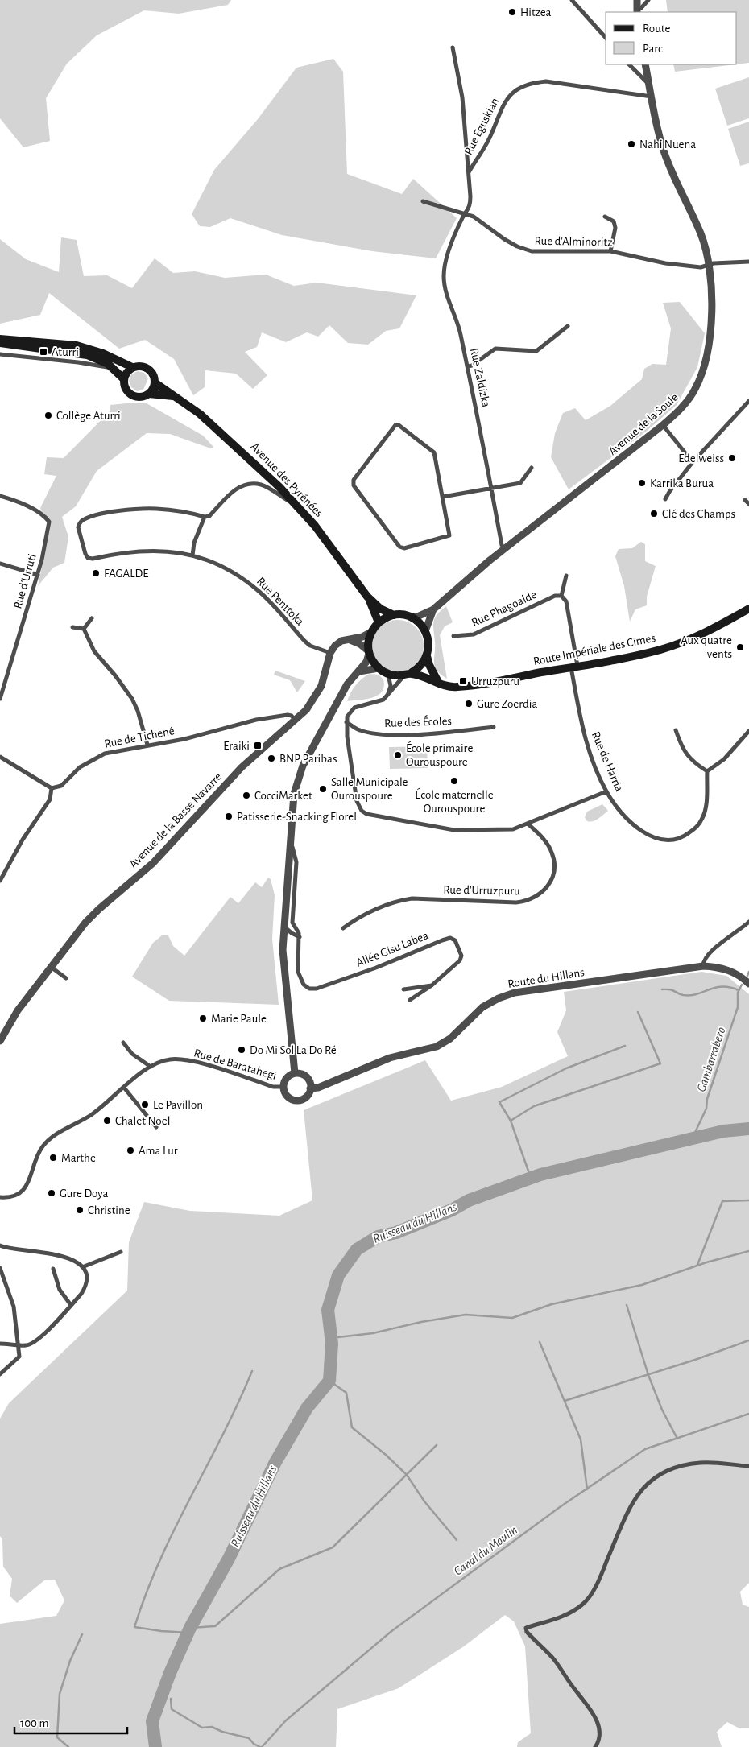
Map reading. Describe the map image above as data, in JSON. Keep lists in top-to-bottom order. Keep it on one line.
{"streets":{"main road":["Avenue des Pyrénées","Route Impériale des Cimes"],"street":["Rue Eguskian","Rue d'Alminoritz","Rue Zaldizka","Avenue de la Soule","Rue d'Urruti","Rue Penttoka","Rue Phagoalde","Rue des Écoles","Rue de Tichené","Rue de Harria","Avenue de la Basse Navarre","Rue d'Urruzpuru","Allée Gisu Labea","Route du Hillans","Rue de Baratahegi"]},"crossings":[["Rue Eguskian","Rue d'Alminoritz"],["Rue Eguskian","Rue Zaldizka"],["Rue Eguskian","Avenue de la Soule"],["Rue d'Alminoritz","Rue Zaldizka"],["Rue d'Alminoritz","Avenue de la Soule"],["Rue Zaldizka","Avenue de la Soule"],["Avenue de la Soule","Avenue des Pyrénées"],["Avenue de la Soule","Route Impériale des Cimes"],["Avenue des Pyrénées","Route Impériale des Cimes"],["Rue Penttoka","Avenue de la Basse Navarre"],["Route Impériale des Cimes","Rue de Harria"],["Rue de Tichené","Avenue de la Basse Navarre"],["Route du Hillans","Rue de Baratahegi"]],"water":["Gambarrabero","Ruisseau du Hillans","Canal du Moulin"],"places":{"other":["Hitzea","Nahi Nuena","Collège Aturri","Edelweiss","Karrika Burua","Clé des Champs","FAGALDE","Aux quatre vents","Gure Zoerdia","École primaire Ourouspoure","BNP Paribas","École maternelle Ourouspoure","Salle Municipale Ourouspoure","CocciMarket","Patisserie-Snacking Florel","Marie Paule","Do Mi Sol La Do Ré","Le Pavillon","Chalet Noel","Ama Lur","Marthe","Gure Doya","Christine"],"transit":["Aturri","Urruzpuru","Eraiki"]},"legend":["Route","Parc"],"scale_bar":"100 m"}
